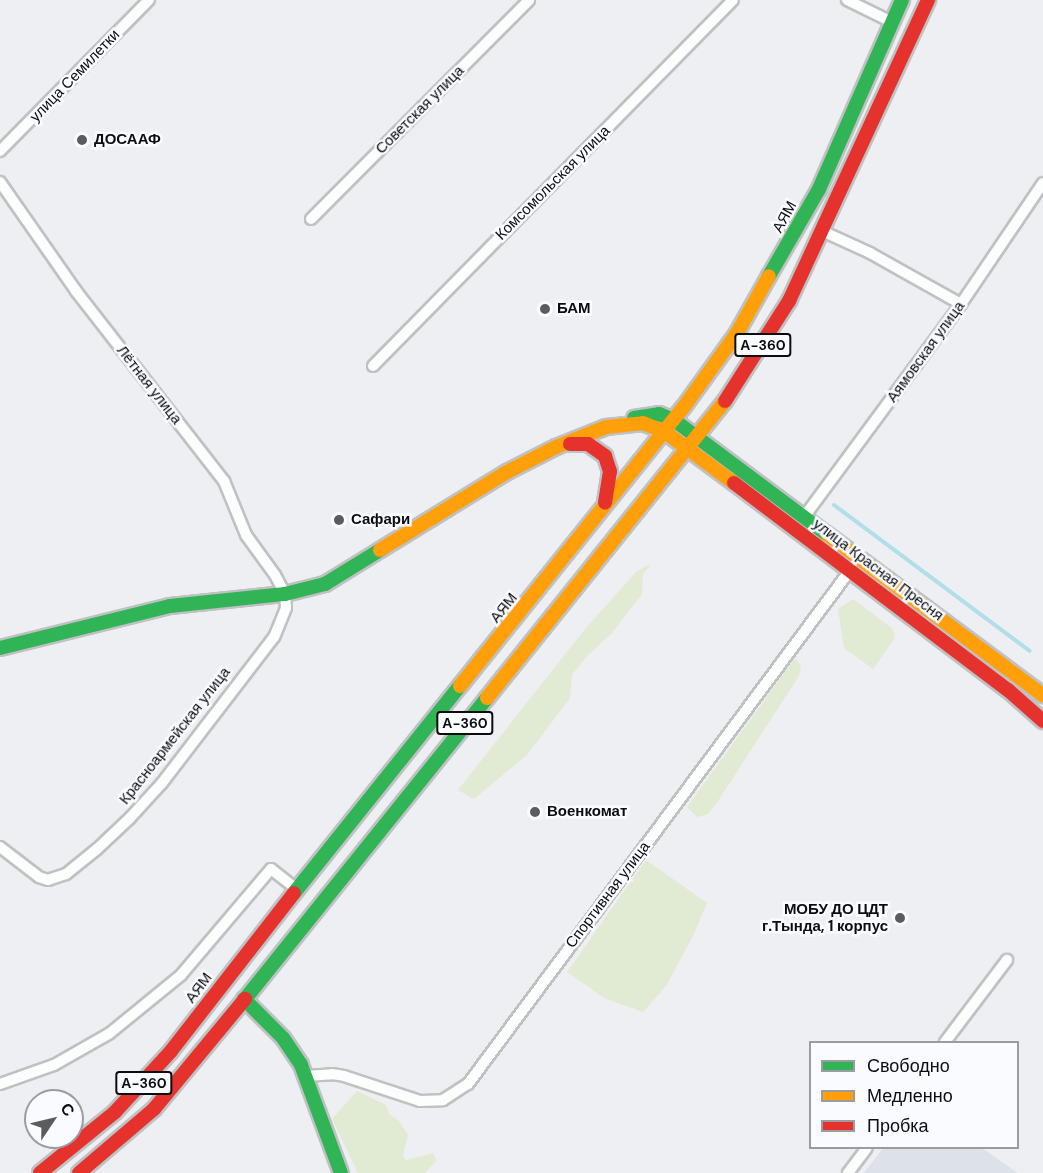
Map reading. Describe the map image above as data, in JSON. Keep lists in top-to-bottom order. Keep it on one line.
{"streets":{"main road":["АЯМ","А-360","улица Красная Пресня"],"street":["улица Семилетки","Советская улица","Комсомольская улица","Аямовская улица","Лётная улица","Красноармейская улица","Спортивная улица"]},"crossings":[["А-360","улица Красная Пресня"],["Аямовская улица","улица Красная Пресня"],["Лётная улица","Красноармейская улица"],["улица Красная Пресня","Спортивная улица"]],"places":["ДОСААФ","БАМ","Сафари","Военкомат","МОБУ ДО ЦДТ г.Тында, 1 корпус"],"legend":["Свободно","Медленно","Пробка"],"north":"top right"}
